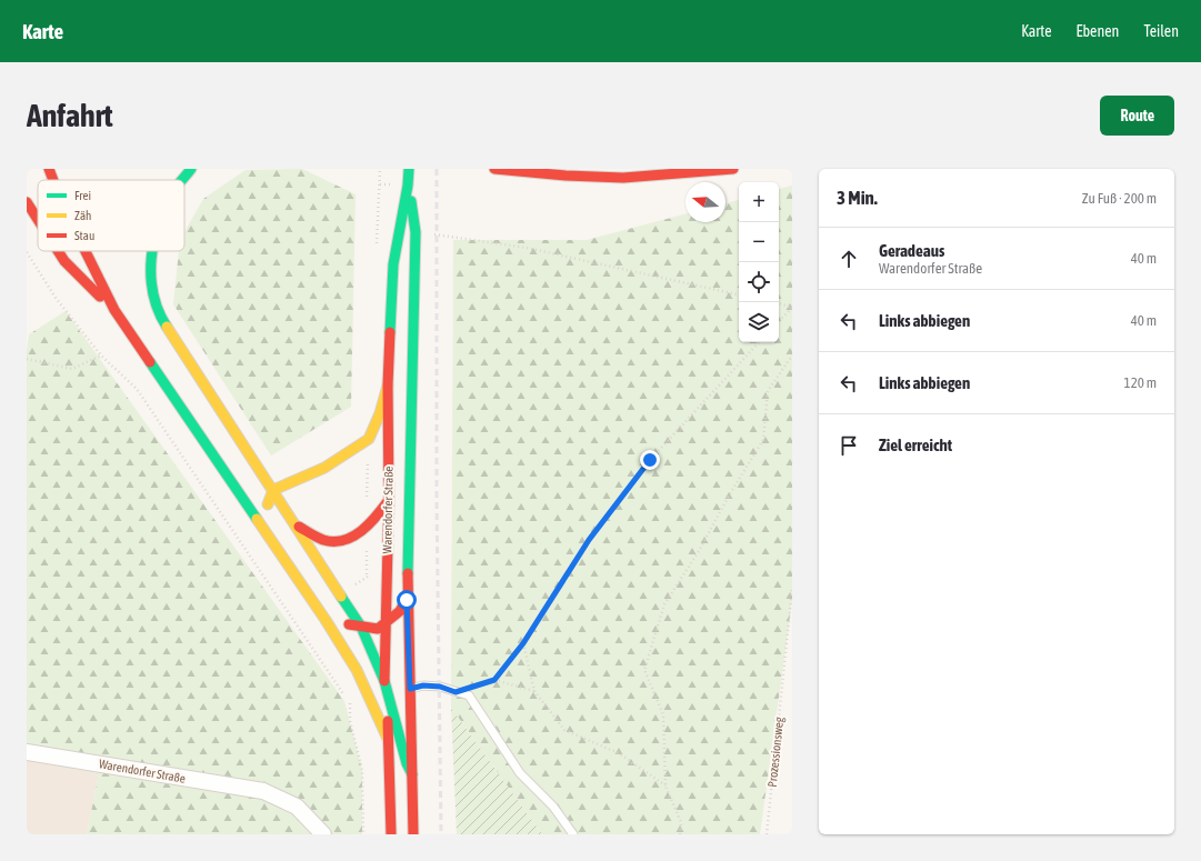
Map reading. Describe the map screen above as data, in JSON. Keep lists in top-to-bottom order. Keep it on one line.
{"streets":{"main road":["Warendorfer Straße"],"path":["Prozessionsweg"]},"legend":["Frei","Zäh","Stau"],"north":"left","page":{"header":"Karte","nav":["Karte","Ebenen","Teilen"],"buttons":"Route","title":"Anfahrt","heading":["3 Min.","Zu Fuß · 200 m"],"map_buttons":["+","−"],"list":[["Geradeaus","Warendorfer Straße","40 m"],["Links abbiegen","40 m"],["Links abbiegen","120 m"],"Ziel erreicht"]}}
